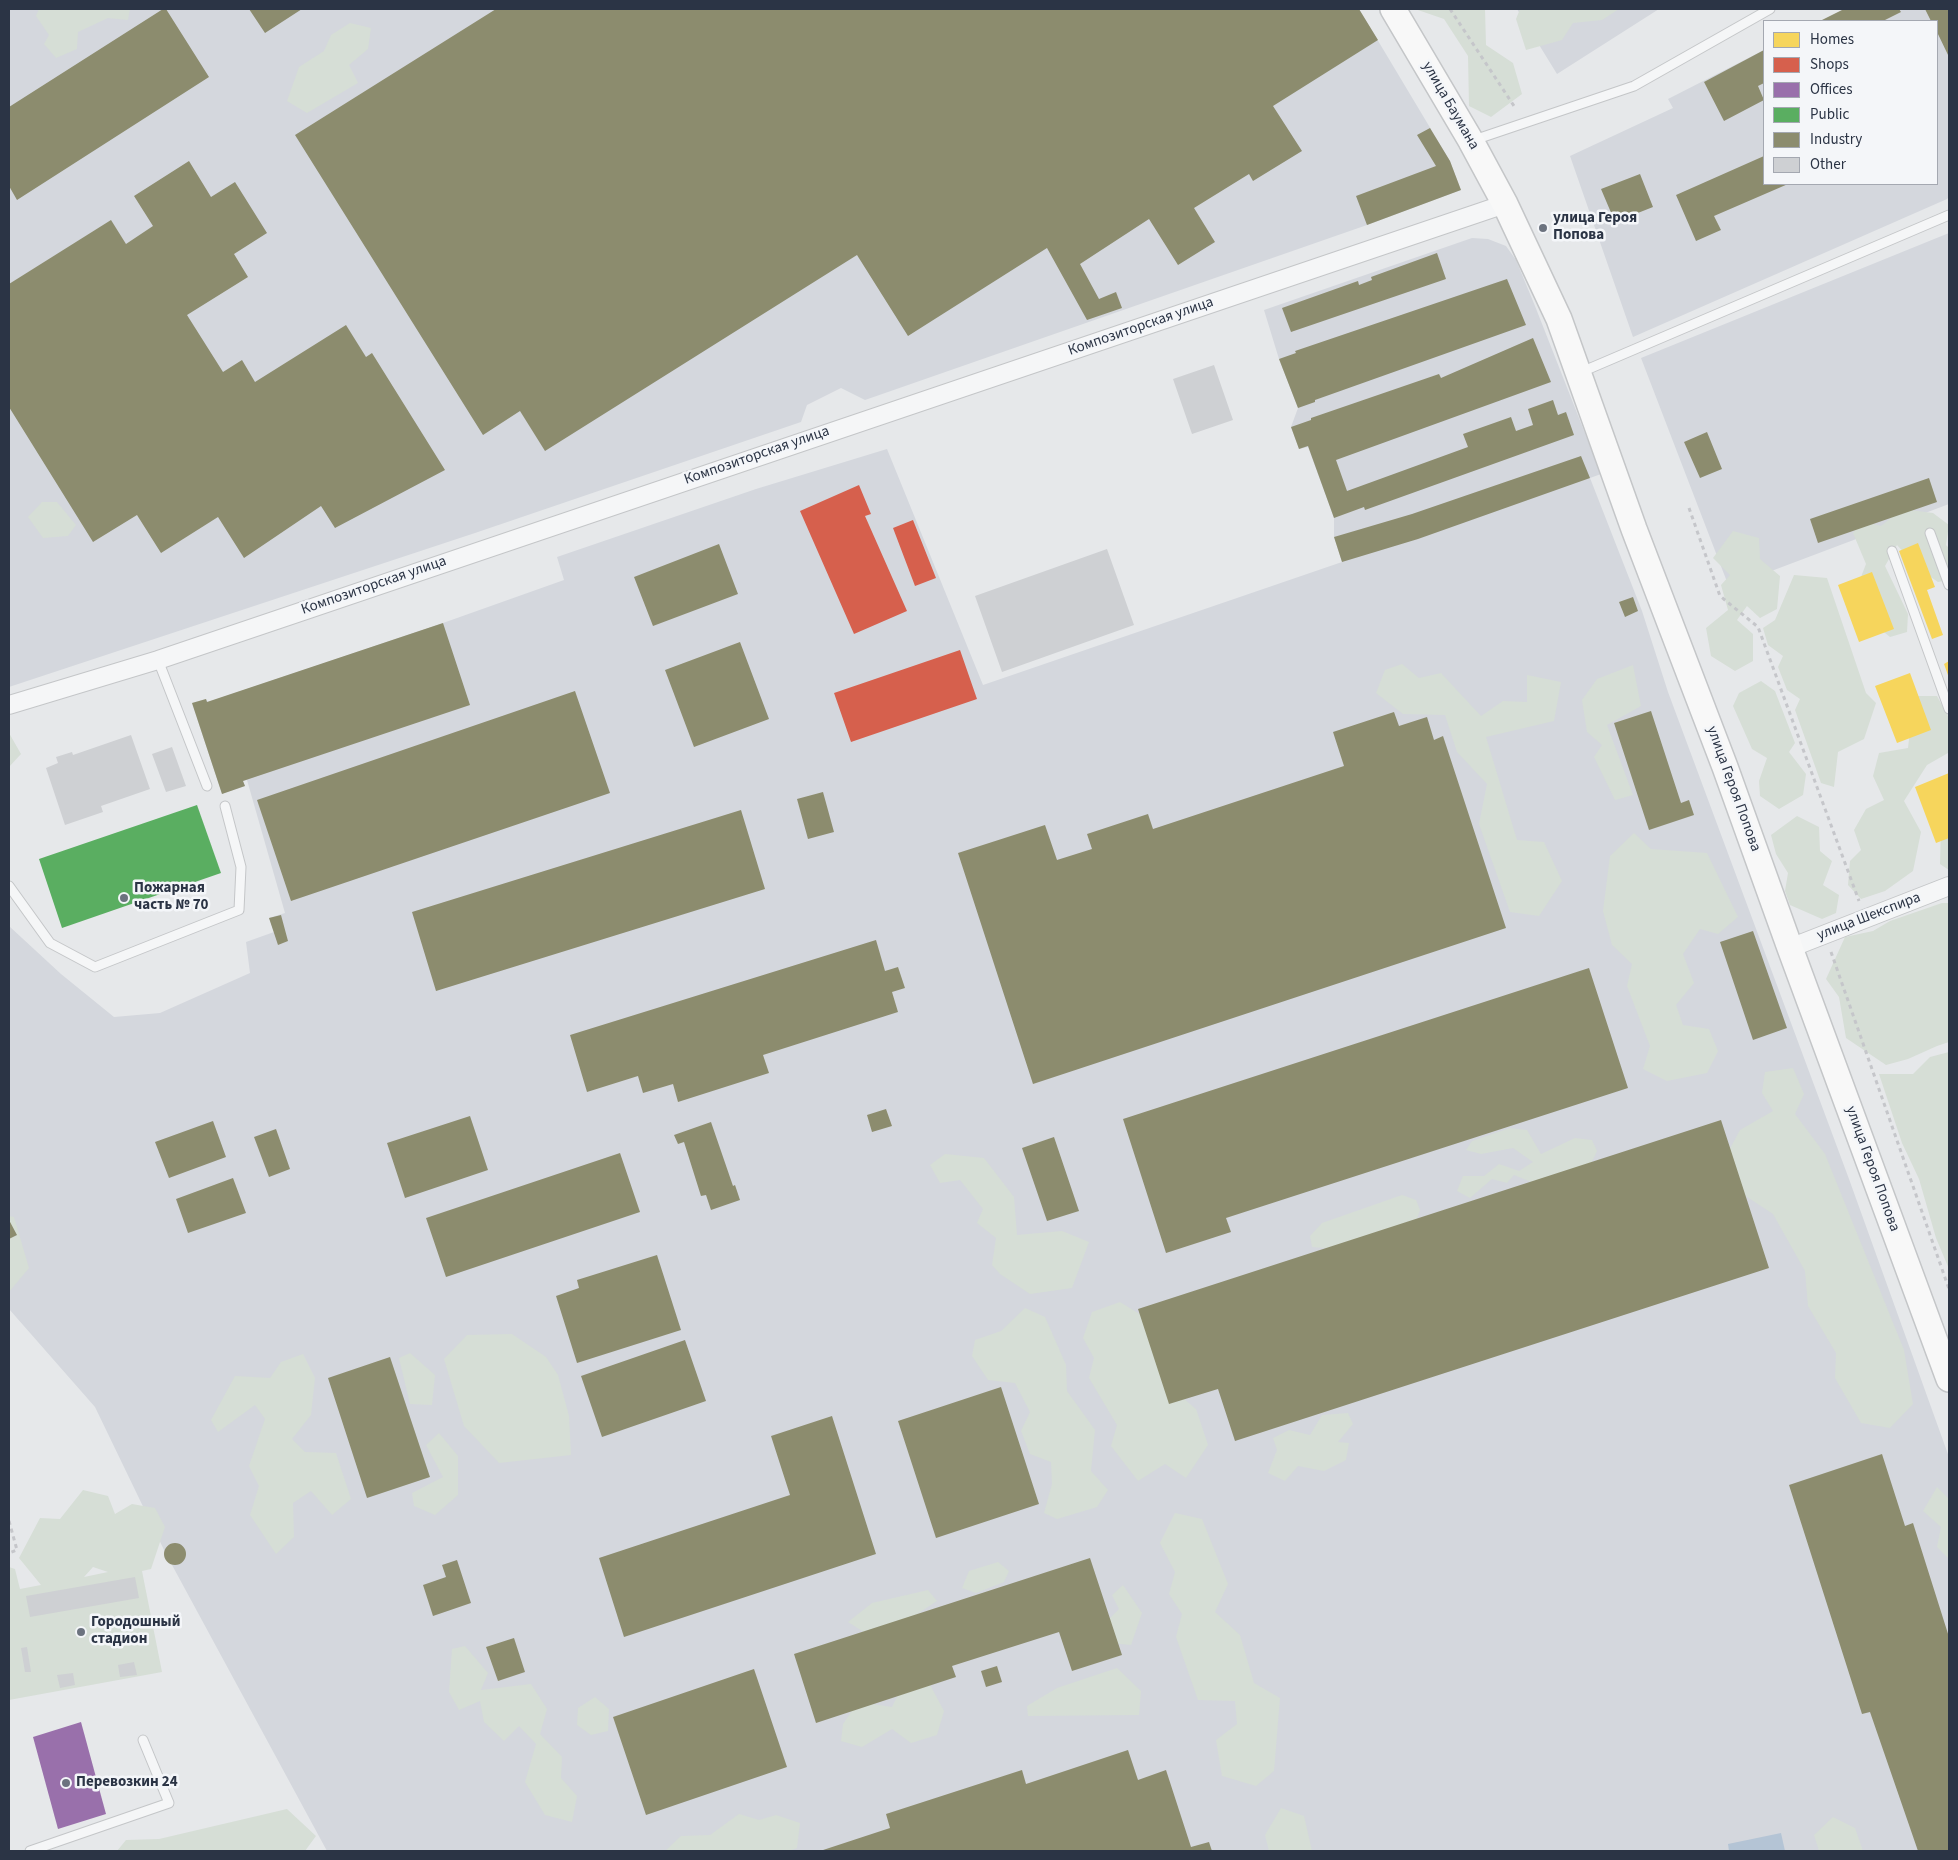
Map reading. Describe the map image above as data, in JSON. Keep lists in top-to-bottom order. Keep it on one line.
{"streets":{"street":["улица Баумана","Композиторская улица","улица Героя Попова","улица Шекспира"]},"crossings":[["улица Баумана","Композиторская улица"],["улица Баумана","улица Героя Попова"],["Композиторская улица","улица Героя Попова"],["улица Героя Попова","улица Шекспира"]],"places":["улица Героя Попова","Пожарная часть № 70","Городошный стадион","Перевозкин 24"],"legend":["Homes","Shops","Offices","Public","Industry","Other"]}
